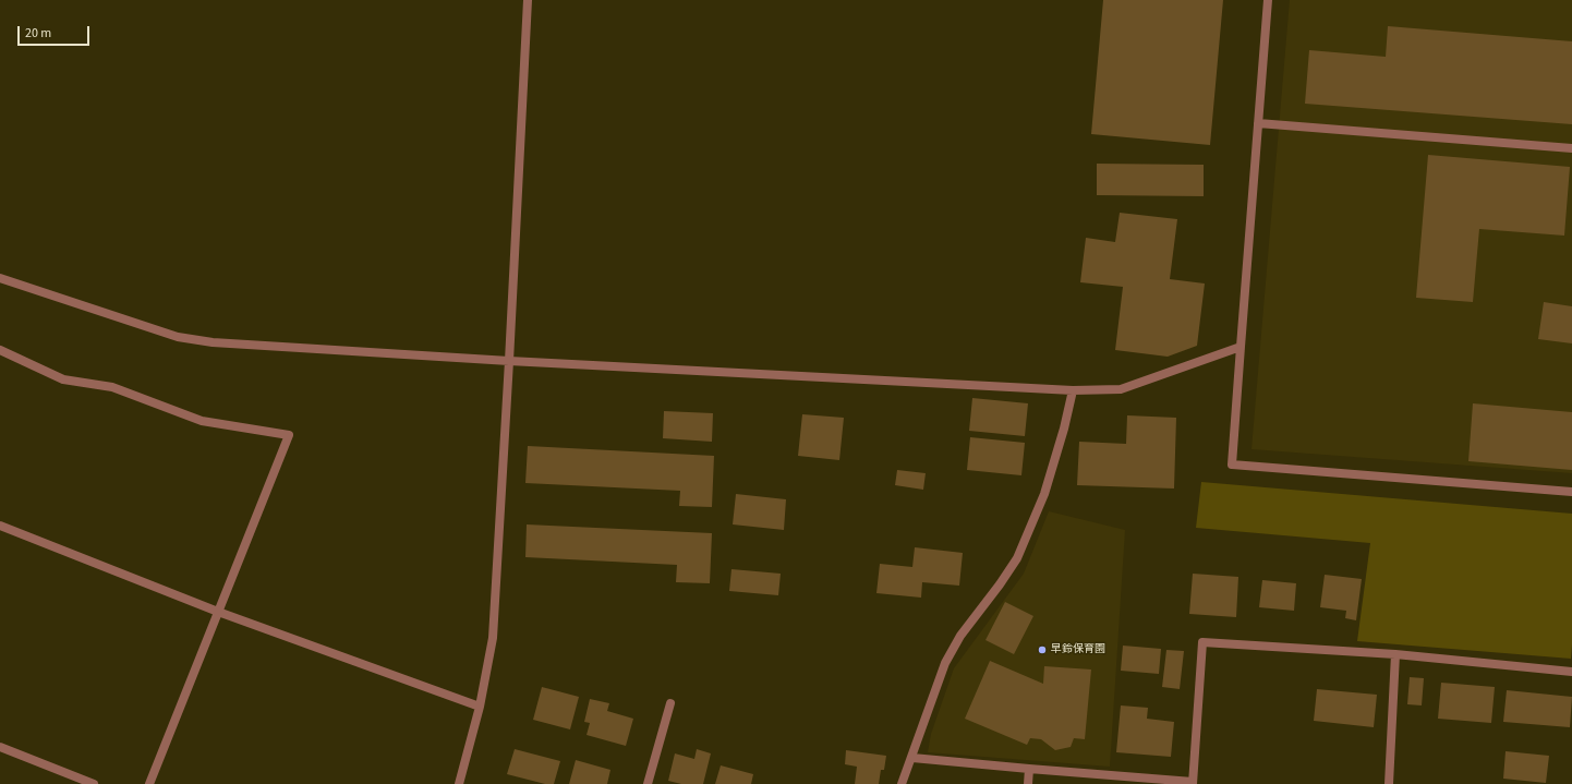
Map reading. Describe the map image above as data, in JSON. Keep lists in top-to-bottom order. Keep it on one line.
{"places":["早鈴保育園"],"scale_bar":"20 m"}
